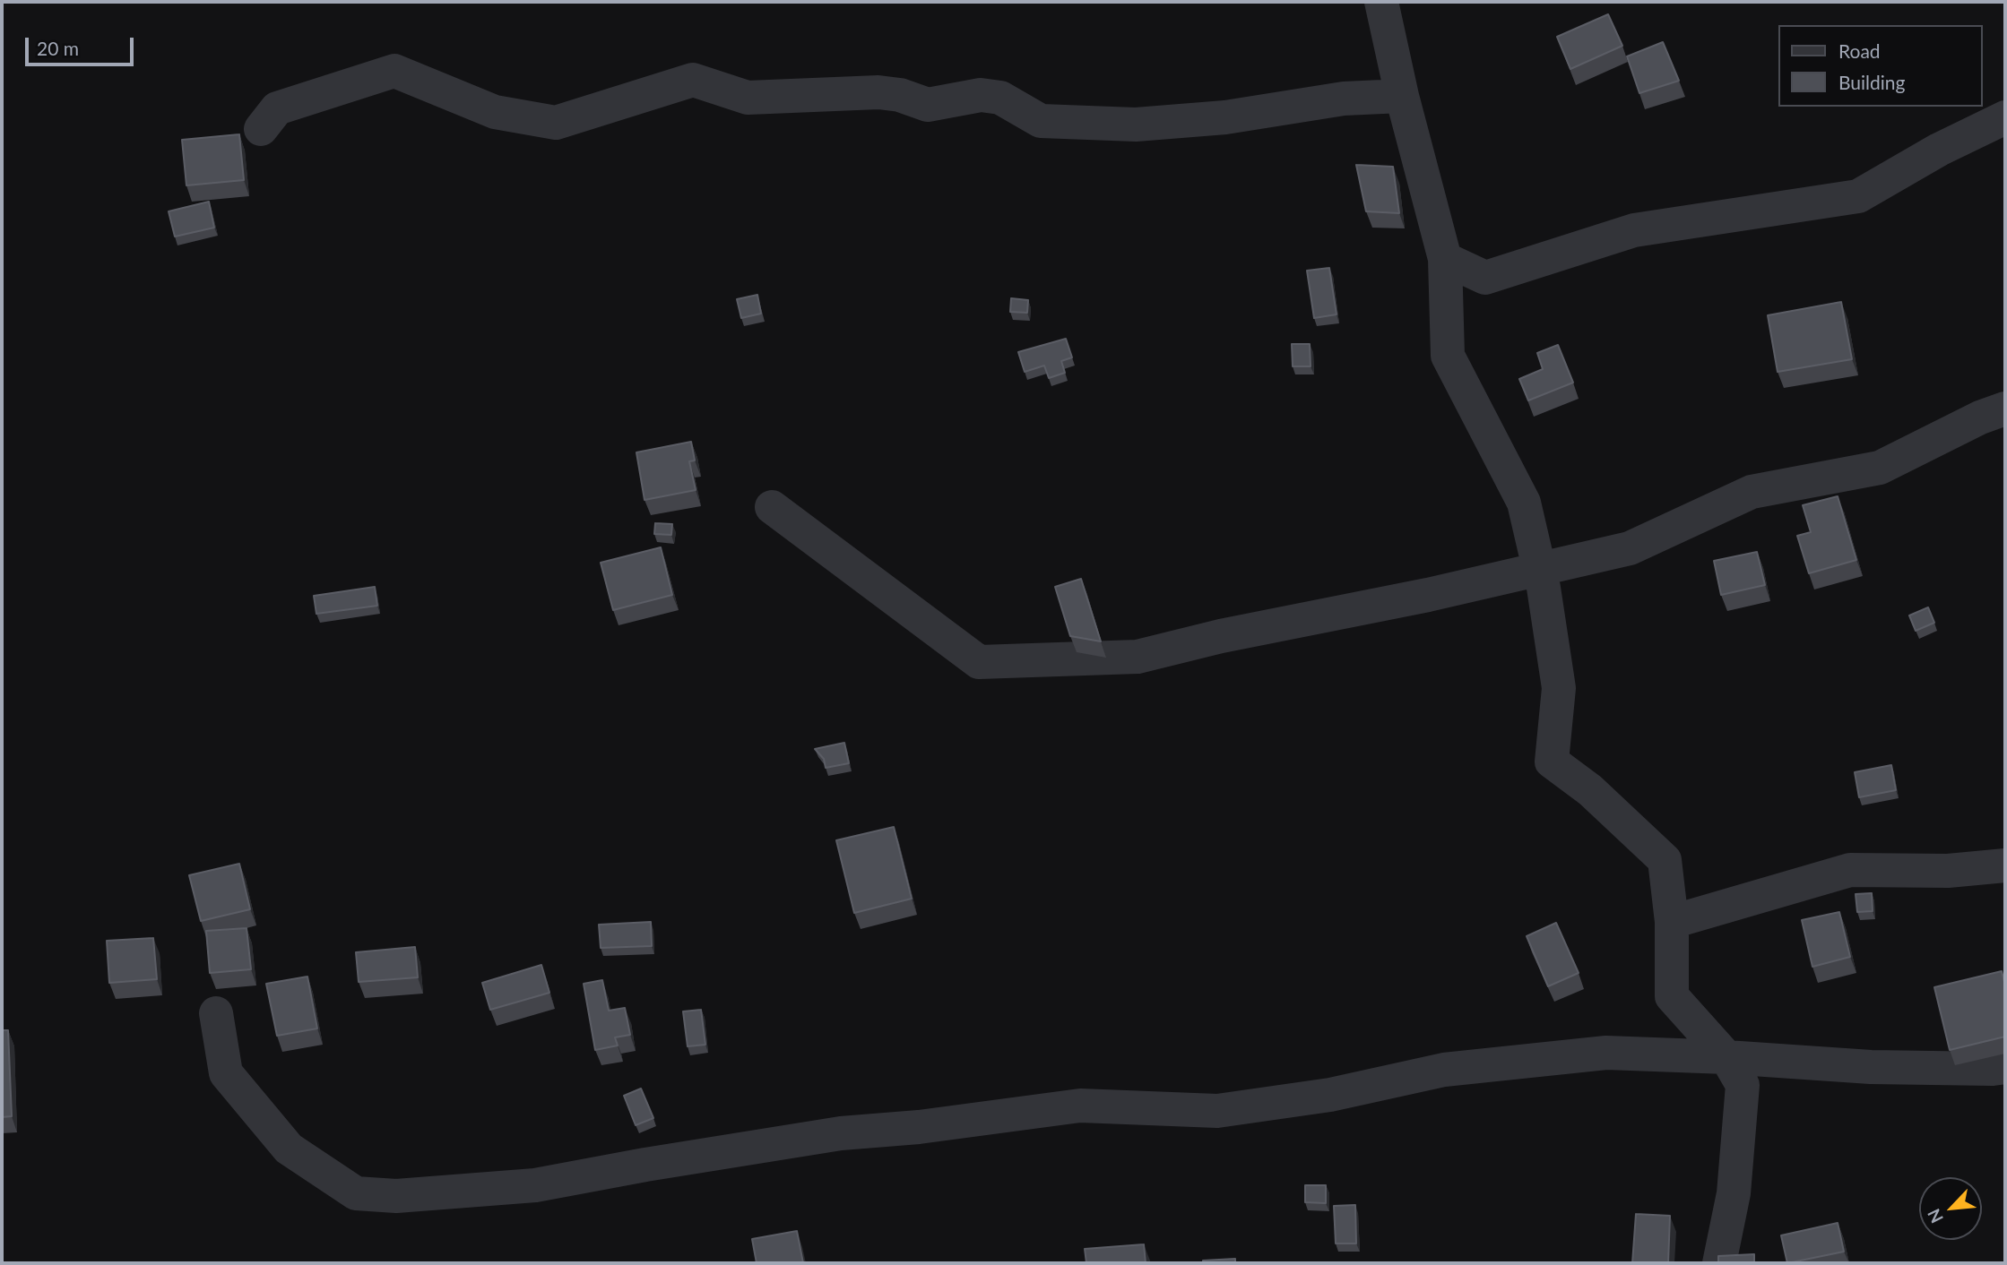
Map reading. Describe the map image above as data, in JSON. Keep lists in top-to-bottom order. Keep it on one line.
{"legend":["Road","Building"],"scale_bar":"20 m","north":"bottom left"}
